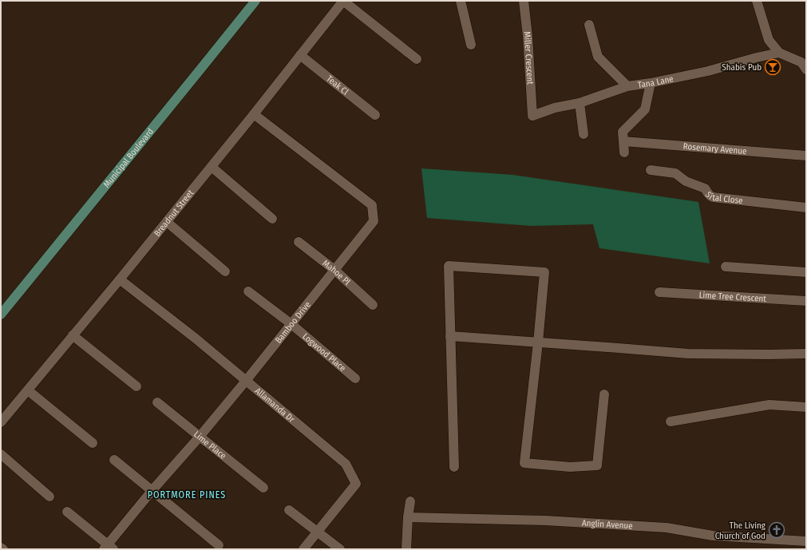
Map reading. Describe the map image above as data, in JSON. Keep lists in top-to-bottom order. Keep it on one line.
{"streets":{"main road":["Municipal Boulevard"],"street":["Miller Crescent","Tana Lane","Teak Cl","Rosemary Avenue","Sital Close","Breadnut Street","Mahoe Pl","Lime Tree Crescent","Bamboo Drive","Logwood Place","Allamanda Dr","Lime Place","Anglin Avenue"]},"crossings":[["Miller Crescent","Tana Lane"],["Teak Cl","Breadnut Street"],["Breadnut Street","Bamboo Drive"],["Breadnut Street","Allamanda Dr"],["Mahoe Pl","Bamboo Drive"],["Bamboo Drive","Logwood Place"],["Bamboo Drive","Allamanda Dr"],["Bamboo Drive","Lime Place"]],"districts":["PORTMORE PINES"],"places":{"bar":["Shabis Pub"],"church":["The Living Church of God"]}}
